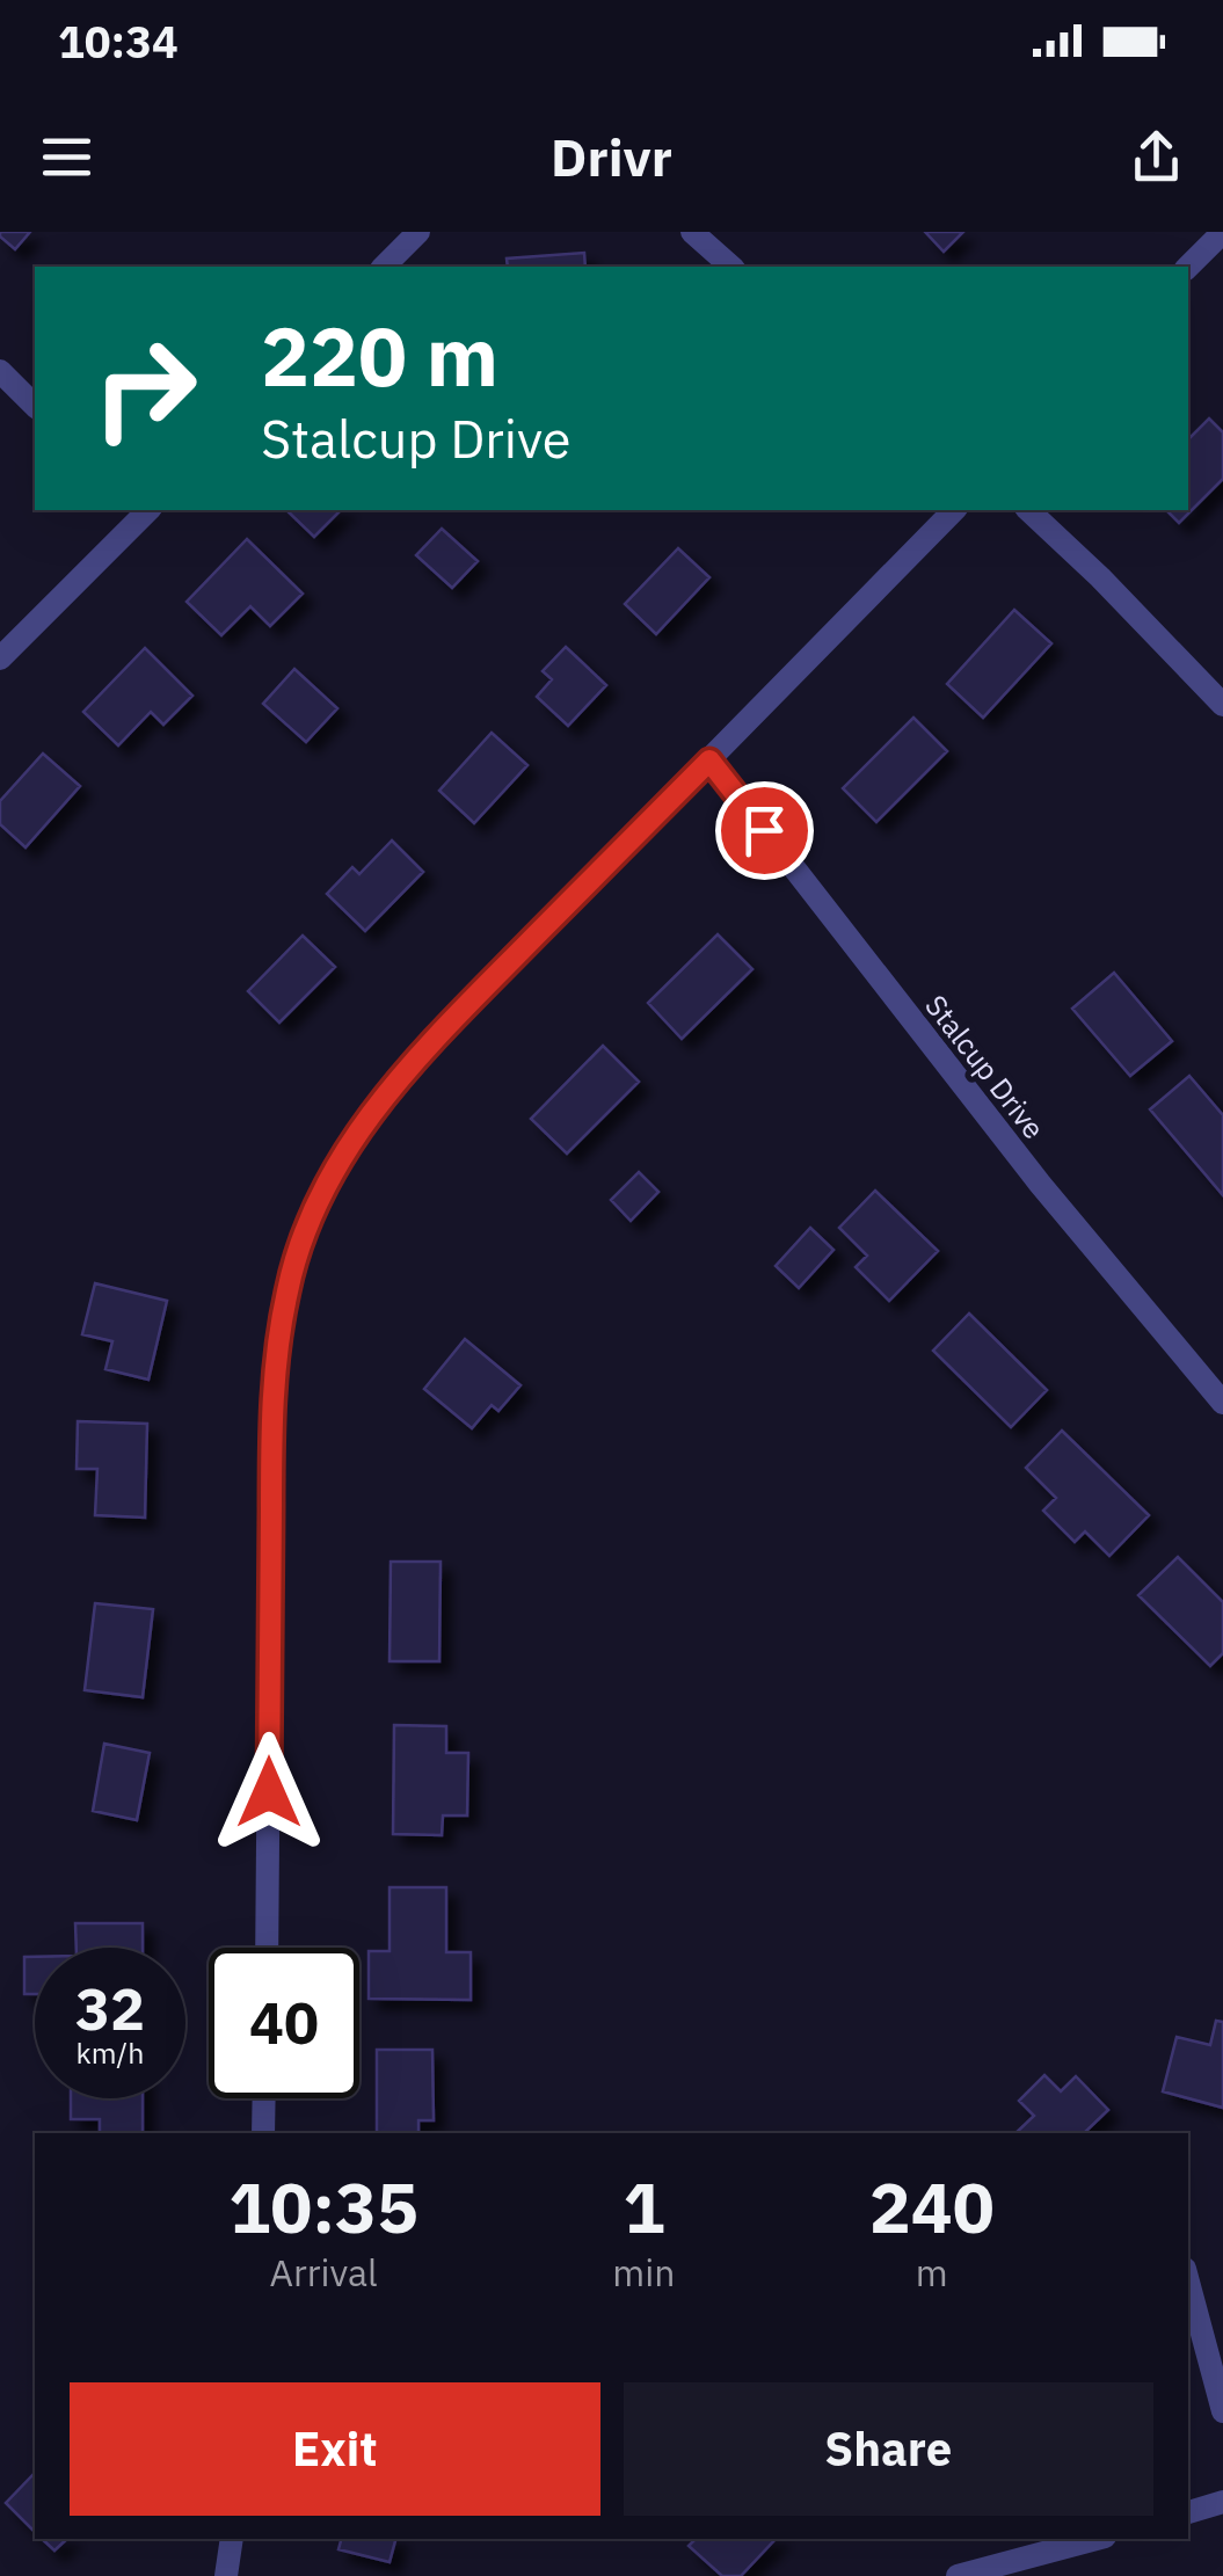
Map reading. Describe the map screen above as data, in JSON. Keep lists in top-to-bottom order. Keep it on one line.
{"streets":{"street":["Stalcup Drive"]},"page":{"status":"10:34","header":"Drivr","turn":["220 m","Stalcup Drive"],"speed":"32 km/h","limit":"40","eta":["10:35","Arrival","1","min","240","m"],"buttons":["Exit","Share"]}}
